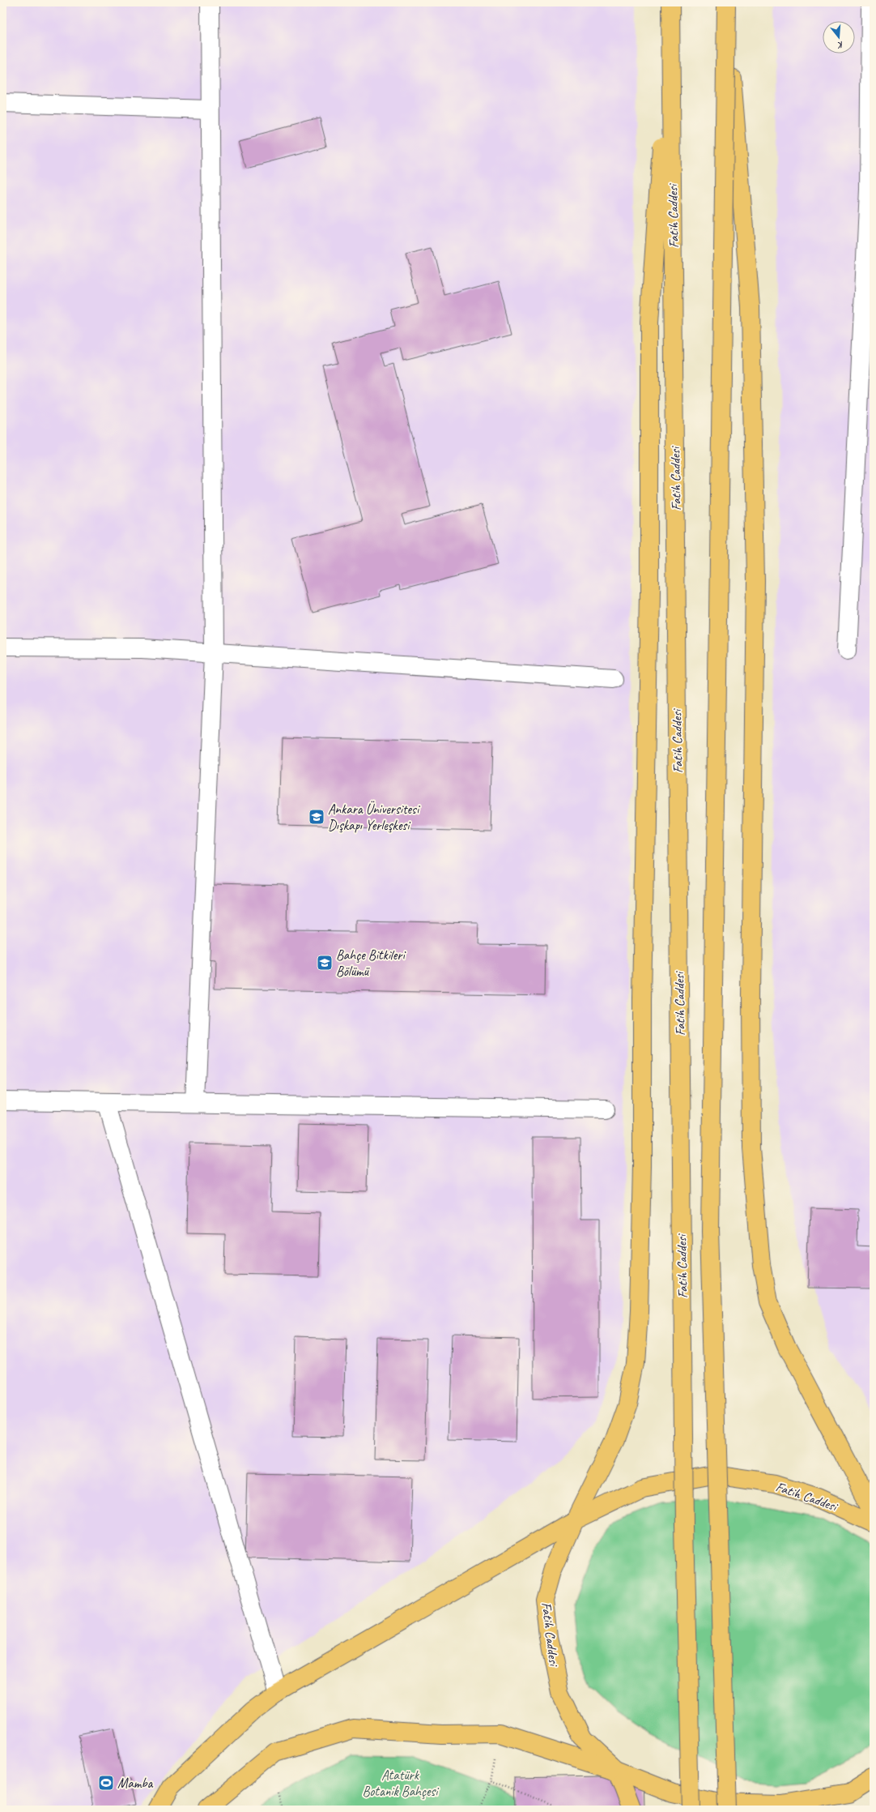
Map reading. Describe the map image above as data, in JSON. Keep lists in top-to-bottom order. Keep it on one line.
{"streets":{"main road":["Fatih Caddesi"]},"parks":["Atatürk Botanik Bahçesi"],"places":{"school or university":["Ankara Üniversitesi Dışkapı Yerleşkesi","Bahçe Bitkileri Bölümü"],"sports":["Mamba"]},"north":"bottom"}
